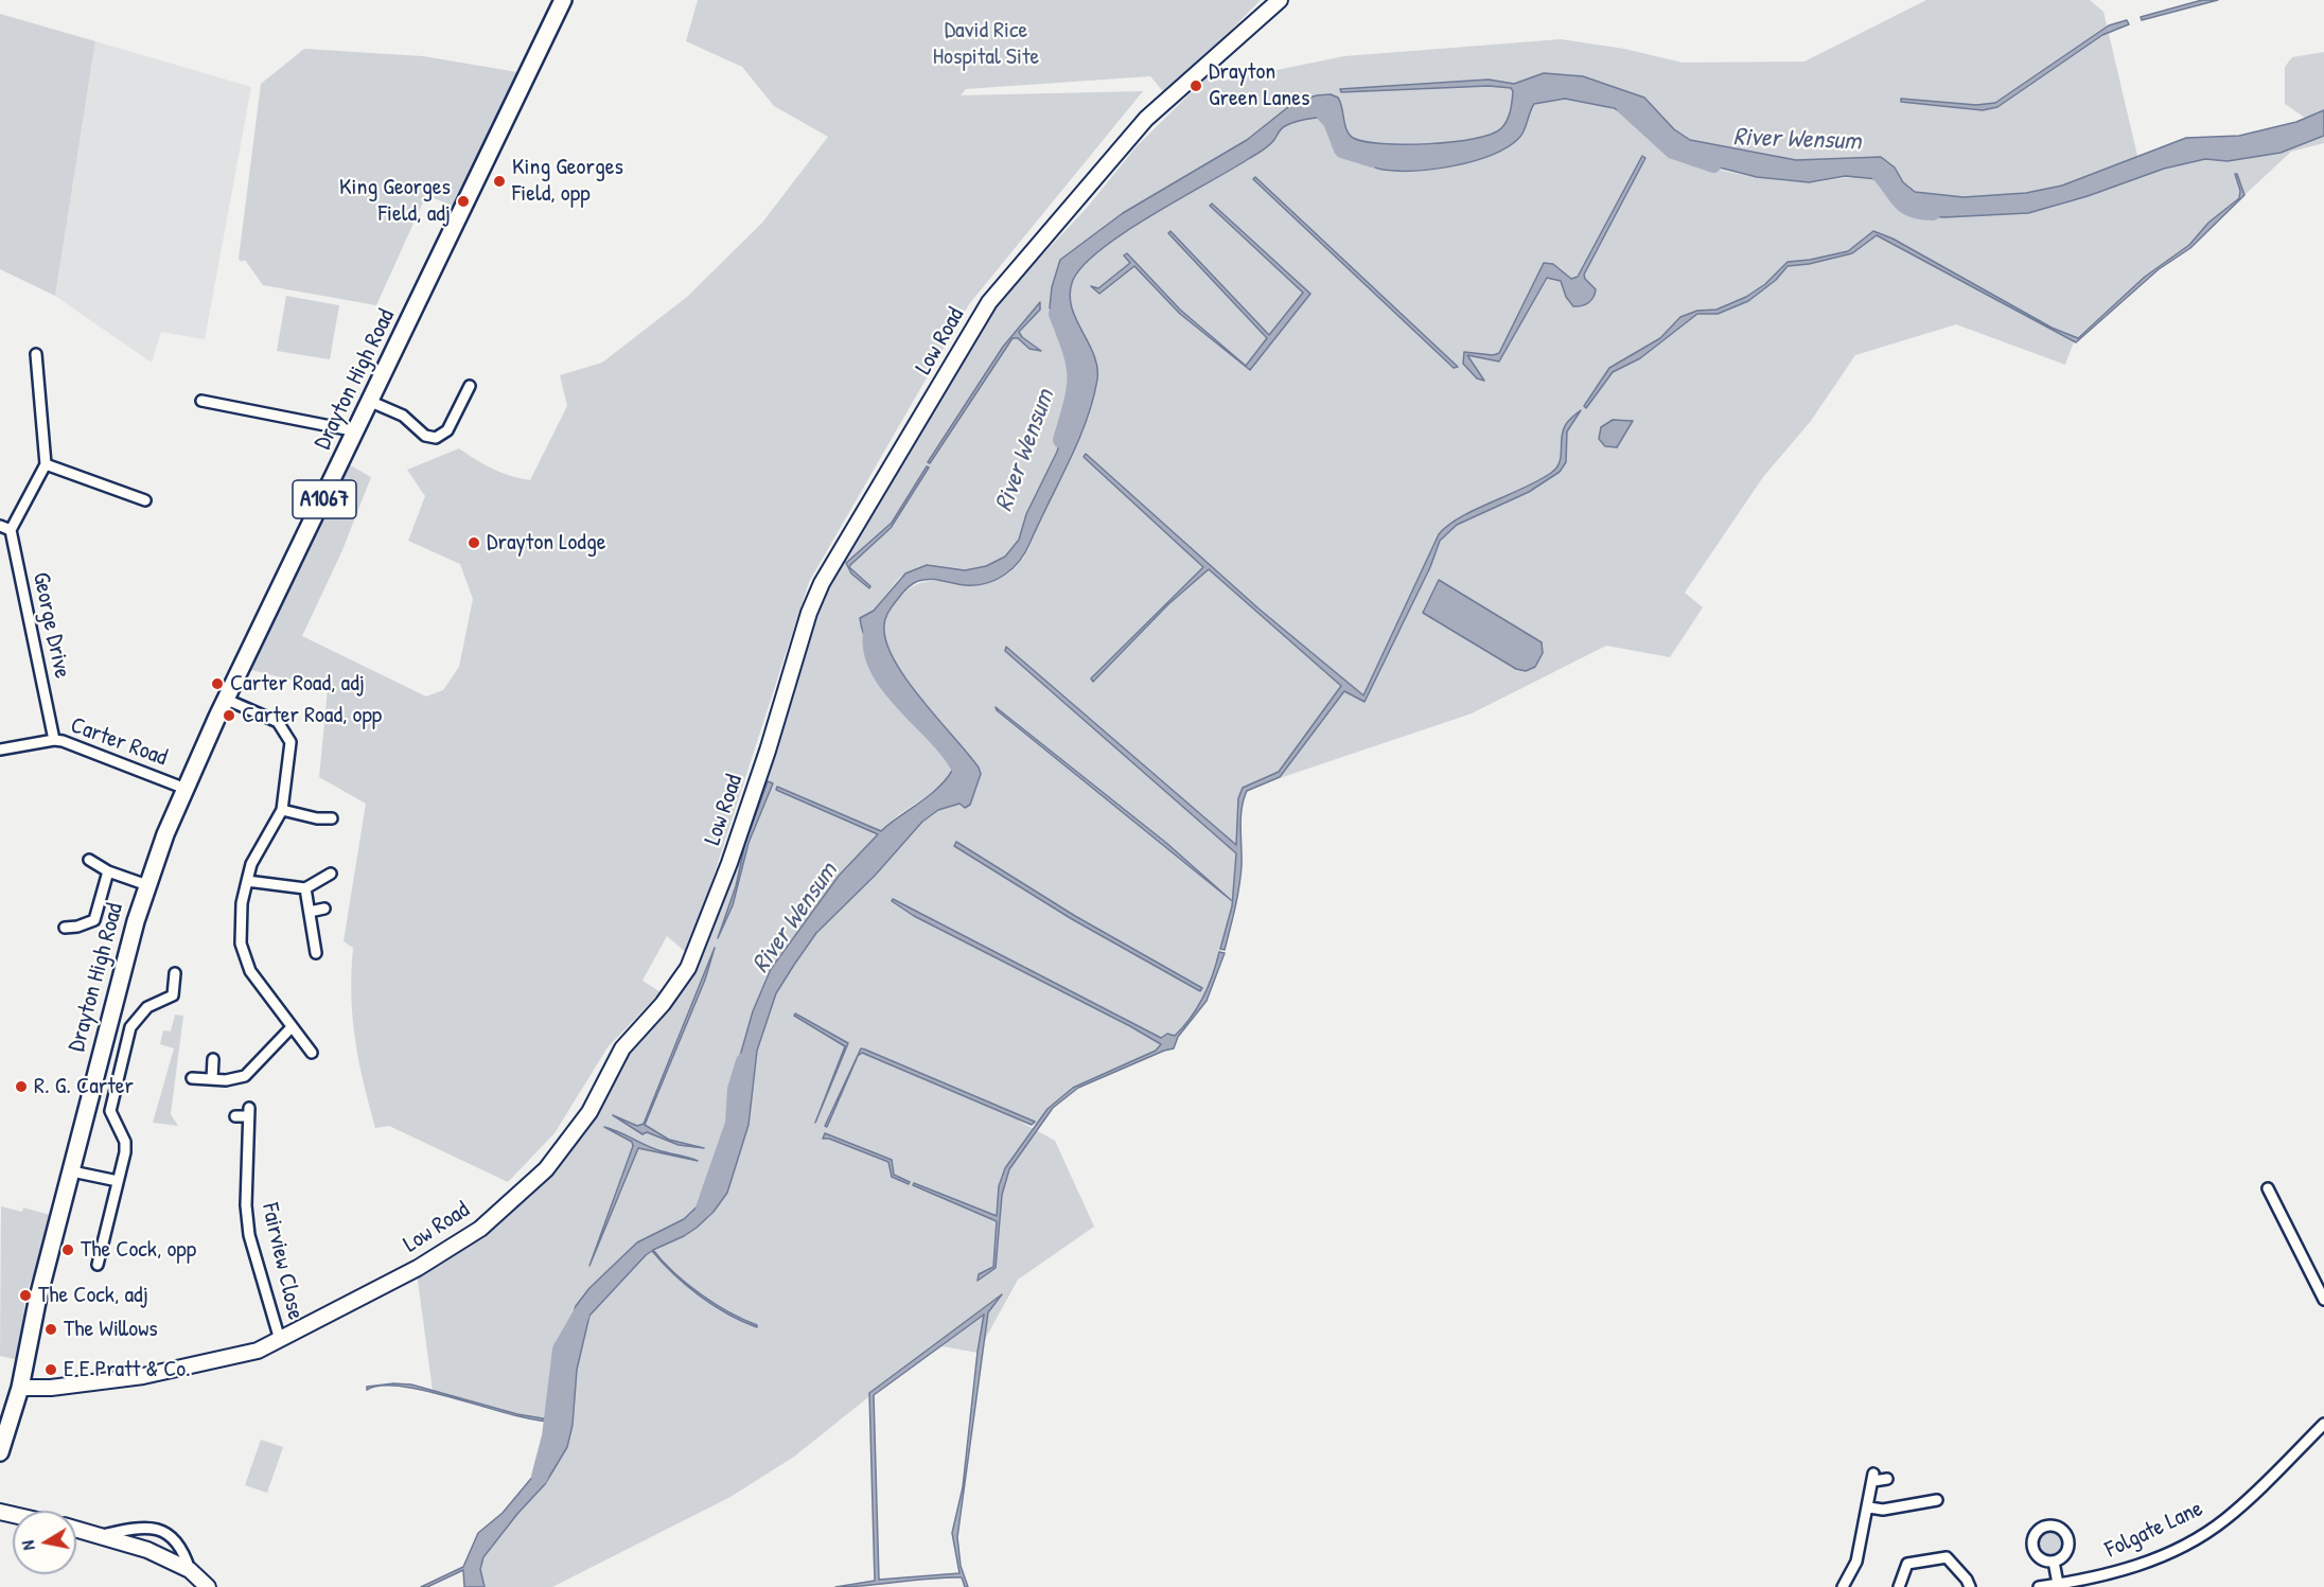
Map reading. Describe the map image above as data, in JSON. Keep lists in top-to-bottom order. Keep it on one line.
{"streets":{"main road":["Drayton High Road","A1067"],"street":["Low Road","George Drive","Carter Road","Fairview Close","Folgate Lane"]},"crossings":[["Low Road","Drayton High Road"],["Low Road","Fairview Close"],["Drayton High Road","Carter Road"],["George Drive","Carter Road"]],"water":["River Wensum"],"parks":["David Rice Hospital Site"],"places":["Drayton Green Lanes","King Georges Field, opp","King Georges Field, adj","Drayton Lodge","Carter Road, adj","Carter Road, opp","R. G. Carter","The Cock, opp","The Cock, adj","The Willows","E E Pratt & Co."],"north":"left"}
